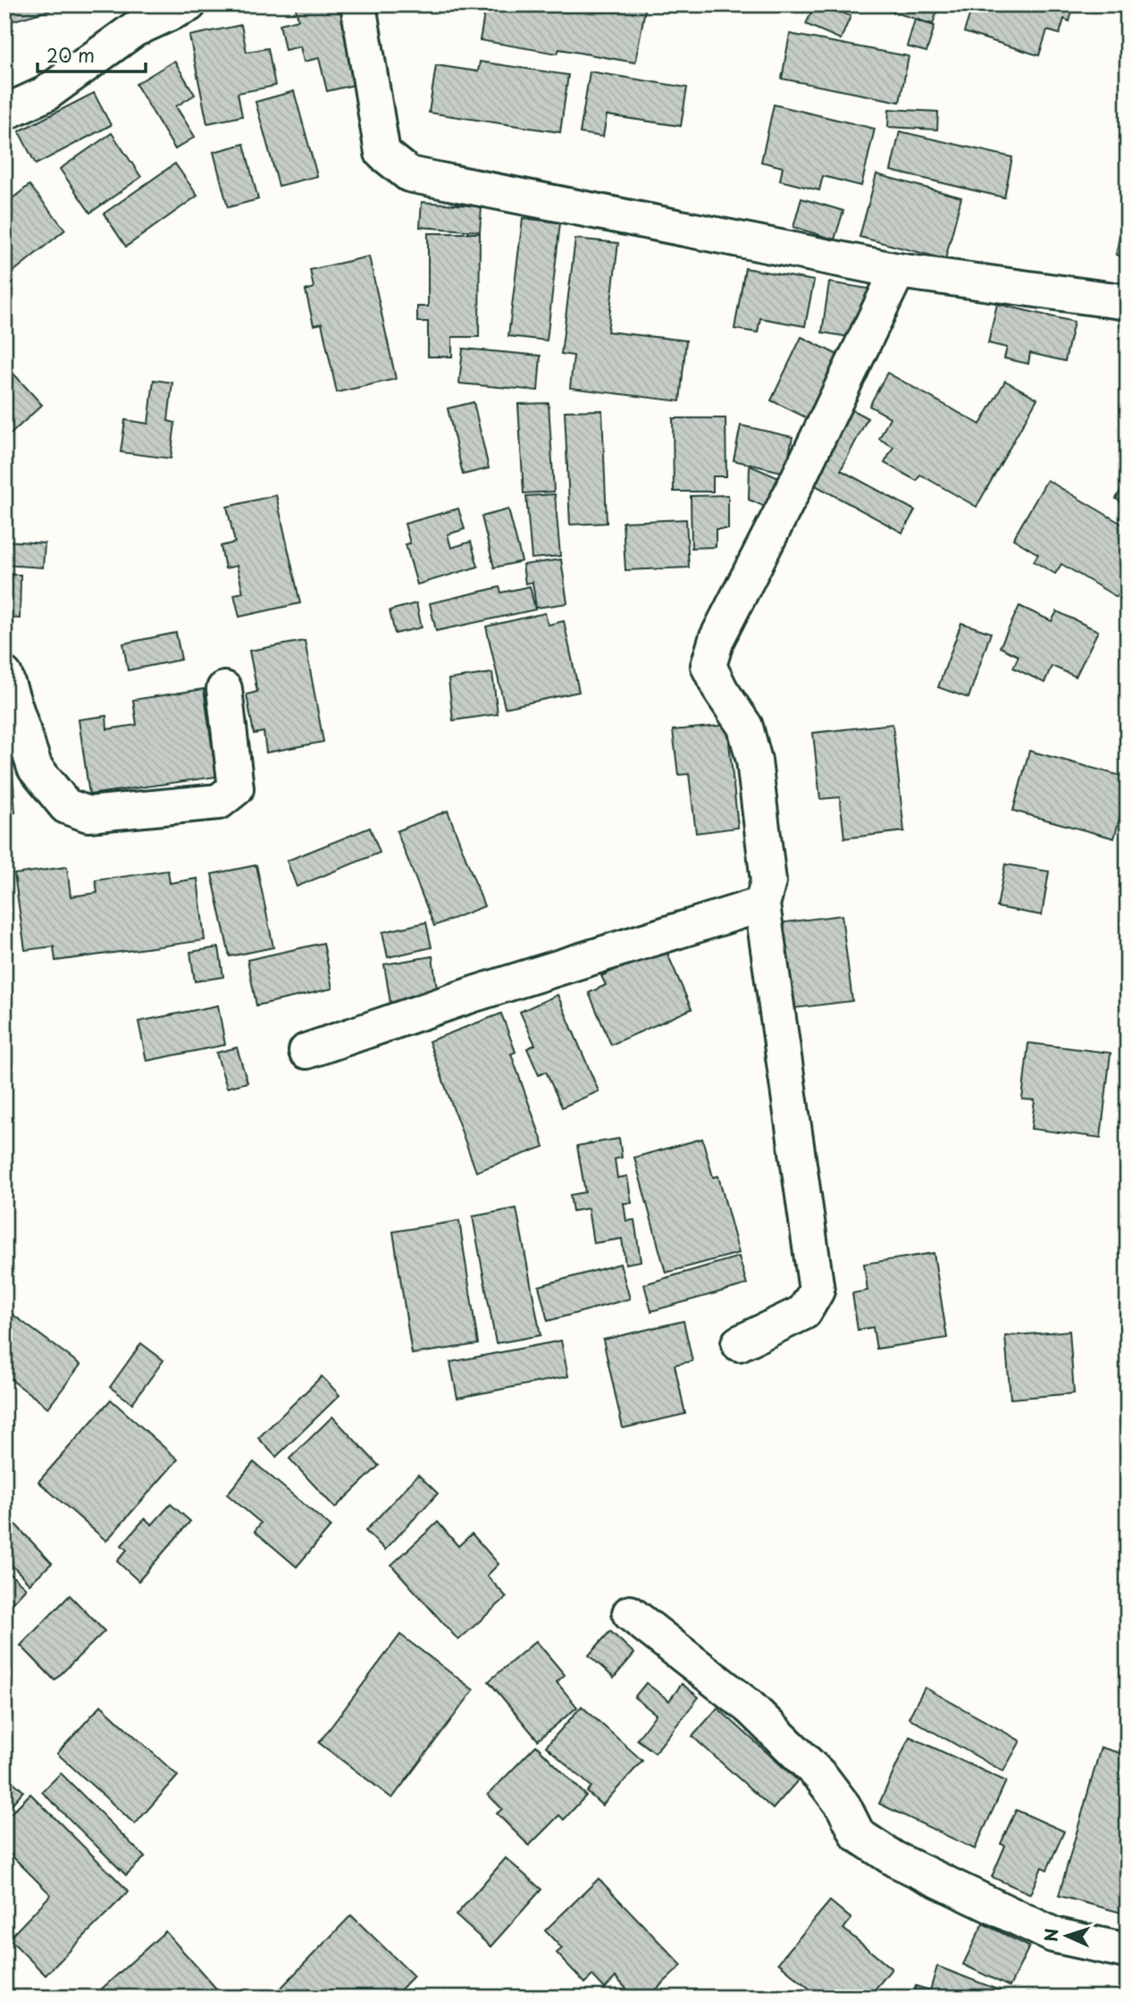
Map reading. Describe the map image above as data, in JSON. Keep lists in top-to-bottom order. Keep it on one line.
{"scale_bar":"20 m","north":"left"}
